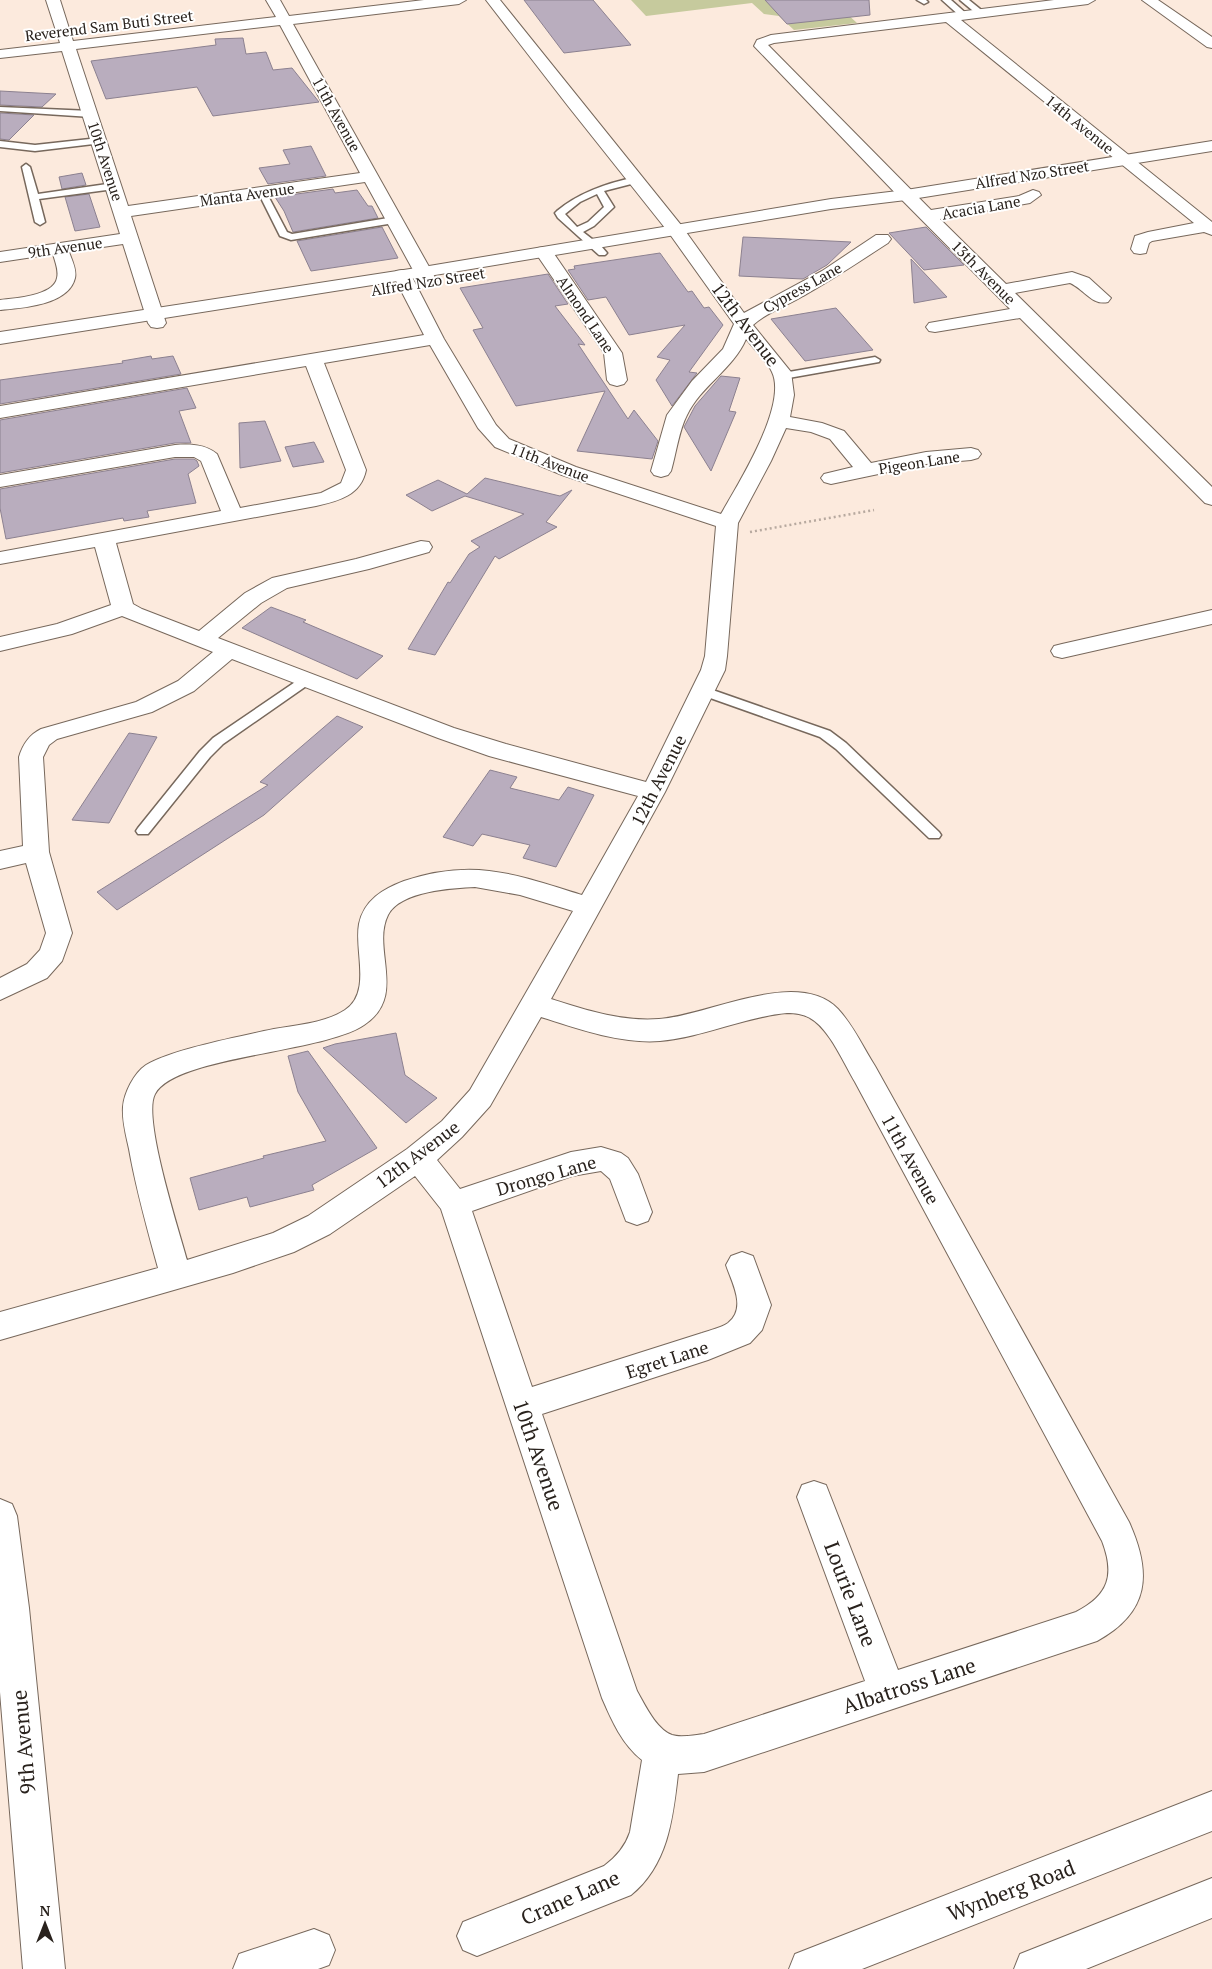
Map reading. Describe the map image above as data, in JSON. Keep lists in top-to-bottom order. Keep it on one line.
{"streets":{"street":["Reverend Sam Buti Street","11th Avenue","14th Avenue","10th Avenue","Alfred Nzo Street","Manta Avenue","Acacia Lane","9th Avenue","13th Avenue","Cypress Lane","Almond Lane","12th Avenue","Pigeon Lane","Drongo Lane","Egret Lane","Lourie Lane","Albatross Lane","Wynberg Road","Crane Lane"]},"crossings":[["Reverend Sam Buti Street","11th Avenue"],["Reverend Sam Buti Street","10th Avenue"],["11th Avenue","Alfred Nzo Street"],["11th Avenue","Manta Avenue"],["11th Avenue","12th Avenue"],["11th Avenue","Albatross Lane"],["14th Avenue","Alfred Nzo Street"],["14th Avenue","13th Avenue"],["10th Avenue","Alfred Nzo Street"],["10th Avenue","Manta Avenue"],["10th Avenue","9th Avenue"],["10th Avenue","12th Avenue"],["10th Avenue","Drongo Lane"],["10th Avenue","Egret Lane"],["10th Avenue","Albatross Lane"],["10th Avenue","Crane Lane"],["Alfred Nzo Street","13th Avenue"],["Alfred Nzo Street","Almond Lane"],["Alfred Nzo Street","12th Avenue"],["Acacia Lane","13th Avenue"],["Cypress Lane","12th Avenue"],["12th Avenue","Pigeon Lane"],["Lourie Lane","Albatross Lane"],["Albatross Lane","Crane Lane"]],"north":"top"}
